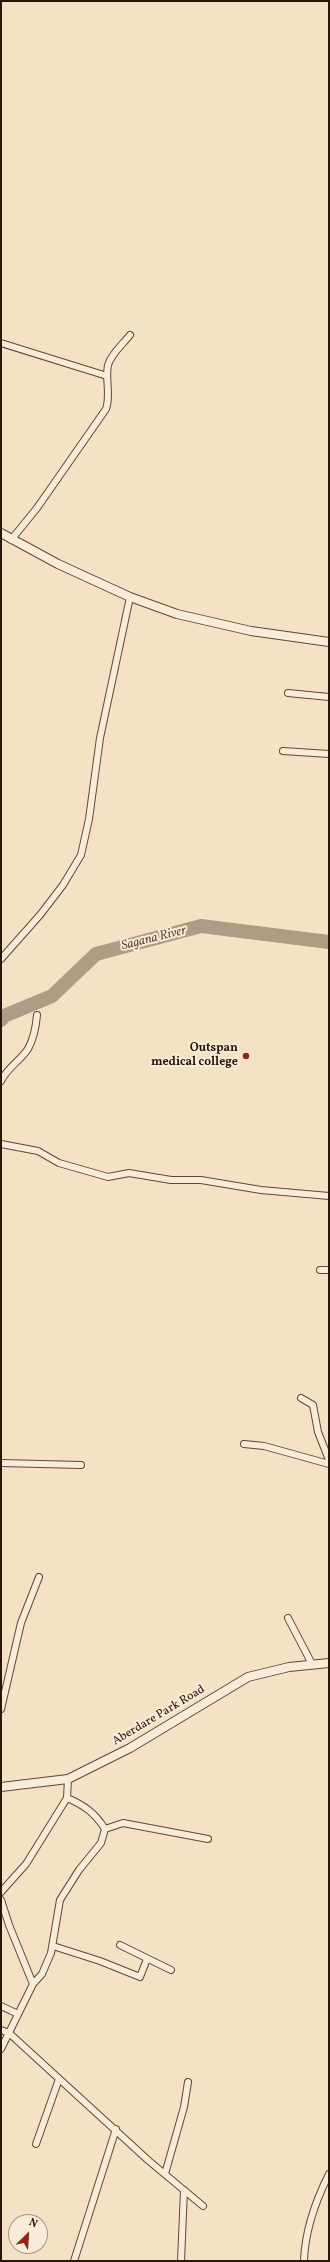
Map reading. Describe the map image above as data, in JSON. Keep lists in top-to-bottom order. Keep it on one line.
{"streets":{"street":["Aberdare Park Road"]},"water":["Sagana River"],"places":["Outspan medical college"],"north":"top right"}
